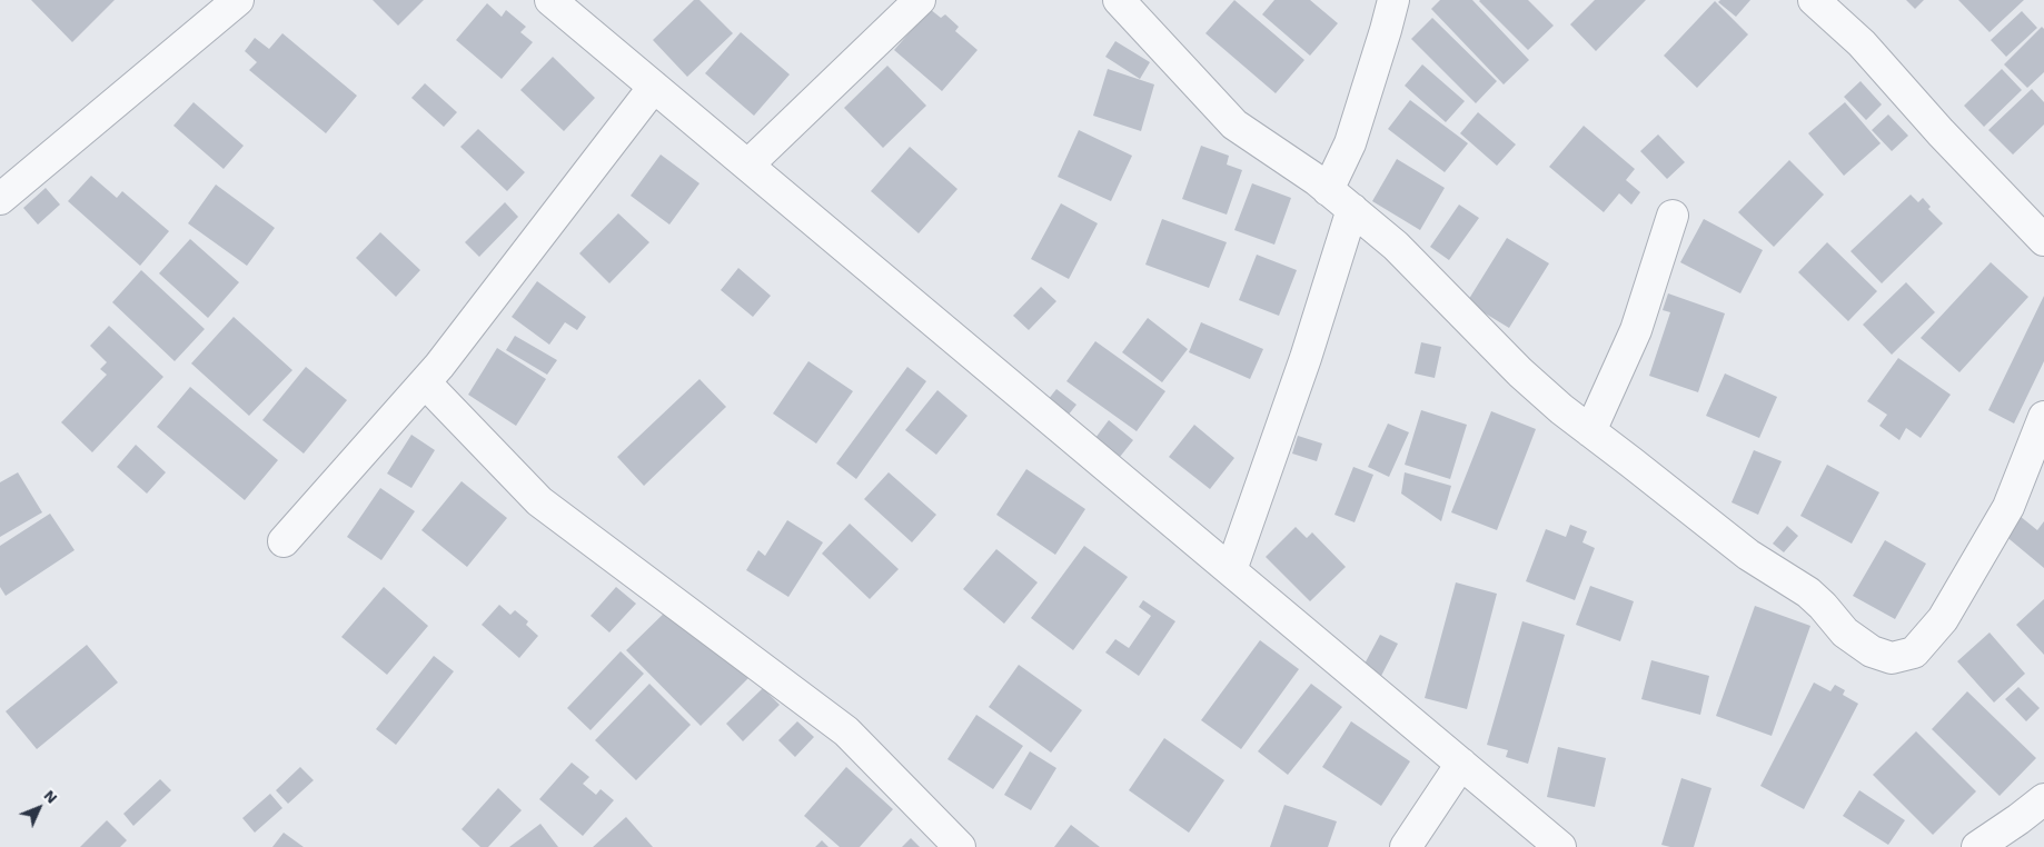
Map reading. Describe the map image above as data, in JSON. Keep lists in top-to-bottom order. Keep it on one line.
{"north":"top right"}
